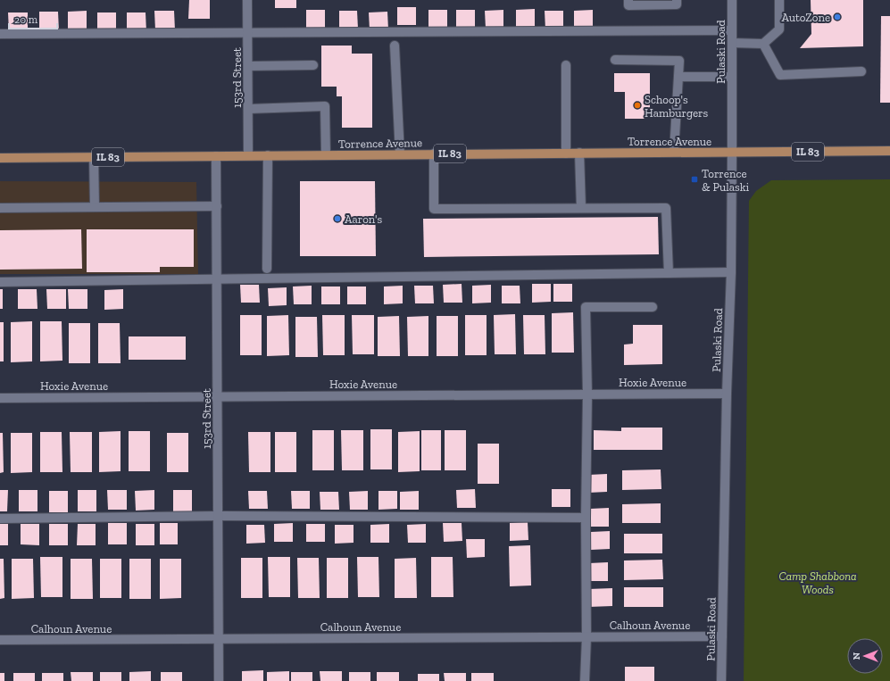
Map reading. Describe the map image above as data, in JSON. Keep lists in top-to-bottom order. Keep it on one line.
{"streets":{"main road":["Torrence Avenue","IL 83"],"street":["Pulaski Road","153rd Street","Hoxie Avenue","Calhoun Avenue"]},"crossings":[["Pulaski Road","Torrence Avenue"],["Pulaski Road","Hoxie Avenue"],["Pulaski Road","Calhoun Avenue"],["153rd Street","Torrence Avenue"],["153rd Street","Hoxie Avenue"],["153rd Street","Calhoun Avenue"]],"parks":["Camp Shabbona Woods"],"places":{"other":["AutoZone","Schoop's Hamburgers","Aaron's"],"transit":["Torrence & Pulaski"]},"scale_bar":"20 m","north":"left"}
